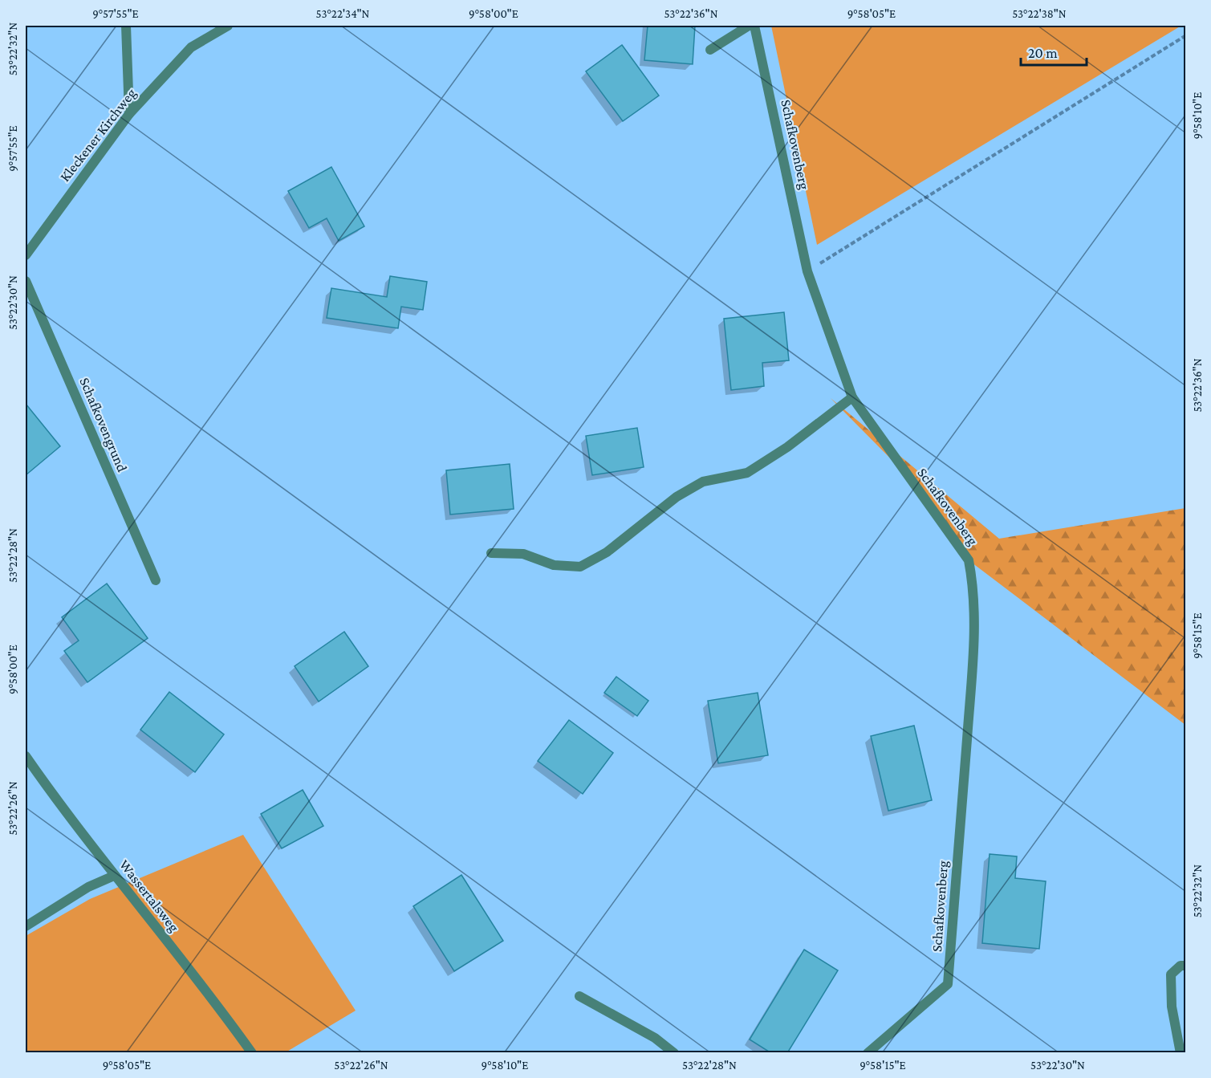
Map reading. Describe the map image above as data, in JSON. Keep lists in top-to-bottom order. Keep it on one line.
{"streets":{"street":["Kleckener Kirchweg","Schafkovenberg","Schafkovengrund","Wassertalsweg"]},"scale_bar":"20 m","coordinates":["9°57'55\"E","53°22'34\"N","9°58'00\"E","53°22'36\"N","9°58'05\"E","53°22'38\"N","53°22'32\"N","9°58'10\"E","53°22'30\"N","53°22'28\"N","9°58'15\"E","53°22'26\"N"]}
